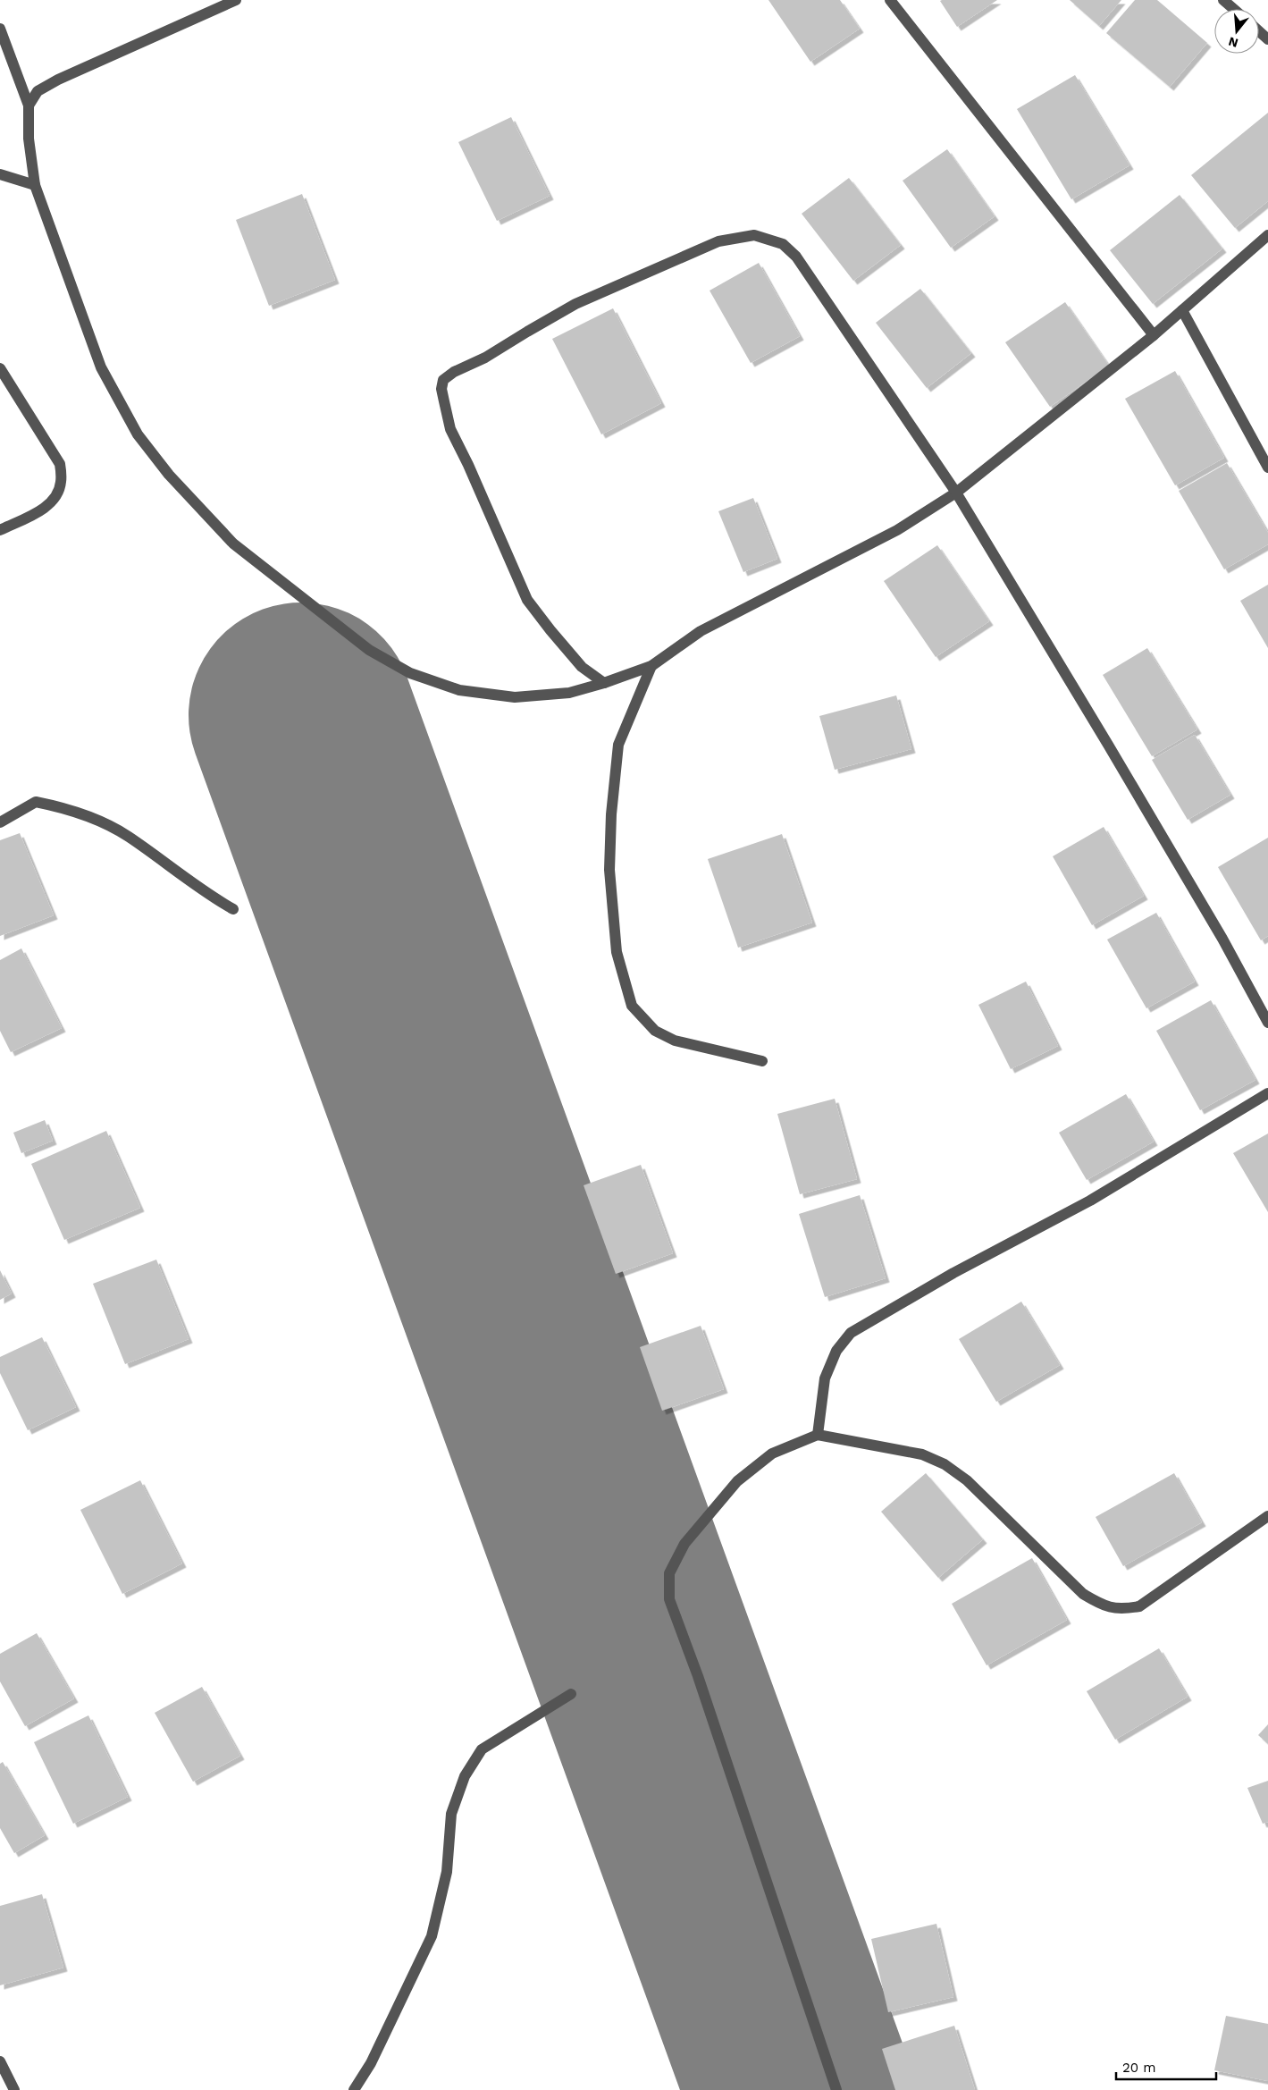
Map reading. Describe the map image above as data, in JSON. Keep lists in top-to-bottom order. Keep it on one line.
{"scale_bar":"20 m","north":"bottom"}
